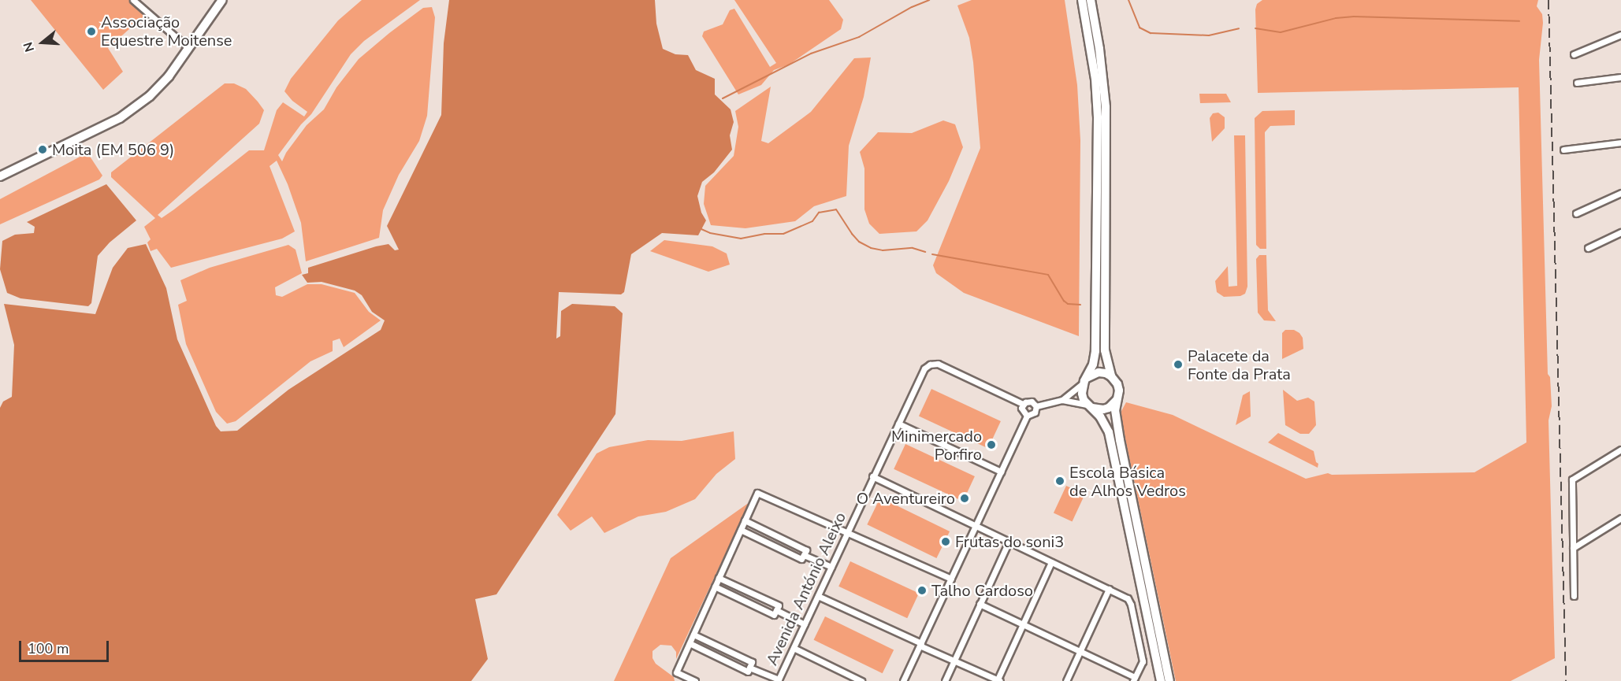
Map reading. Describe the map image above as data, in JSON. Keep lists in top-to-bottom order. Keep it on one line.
{"streets":{"street":["Avenida António Aleixo"]},"places":["Associação Equestre Moitense","Moita (EM 506 9)","Palacete da Fonte da Prata","Minimercado Porfiro","Escola Básica de Alhos Vedros","O Aventureiro","Frutas do soni3","Talho Cardoso"],"scale_bar":"100 m","north":"left"}
